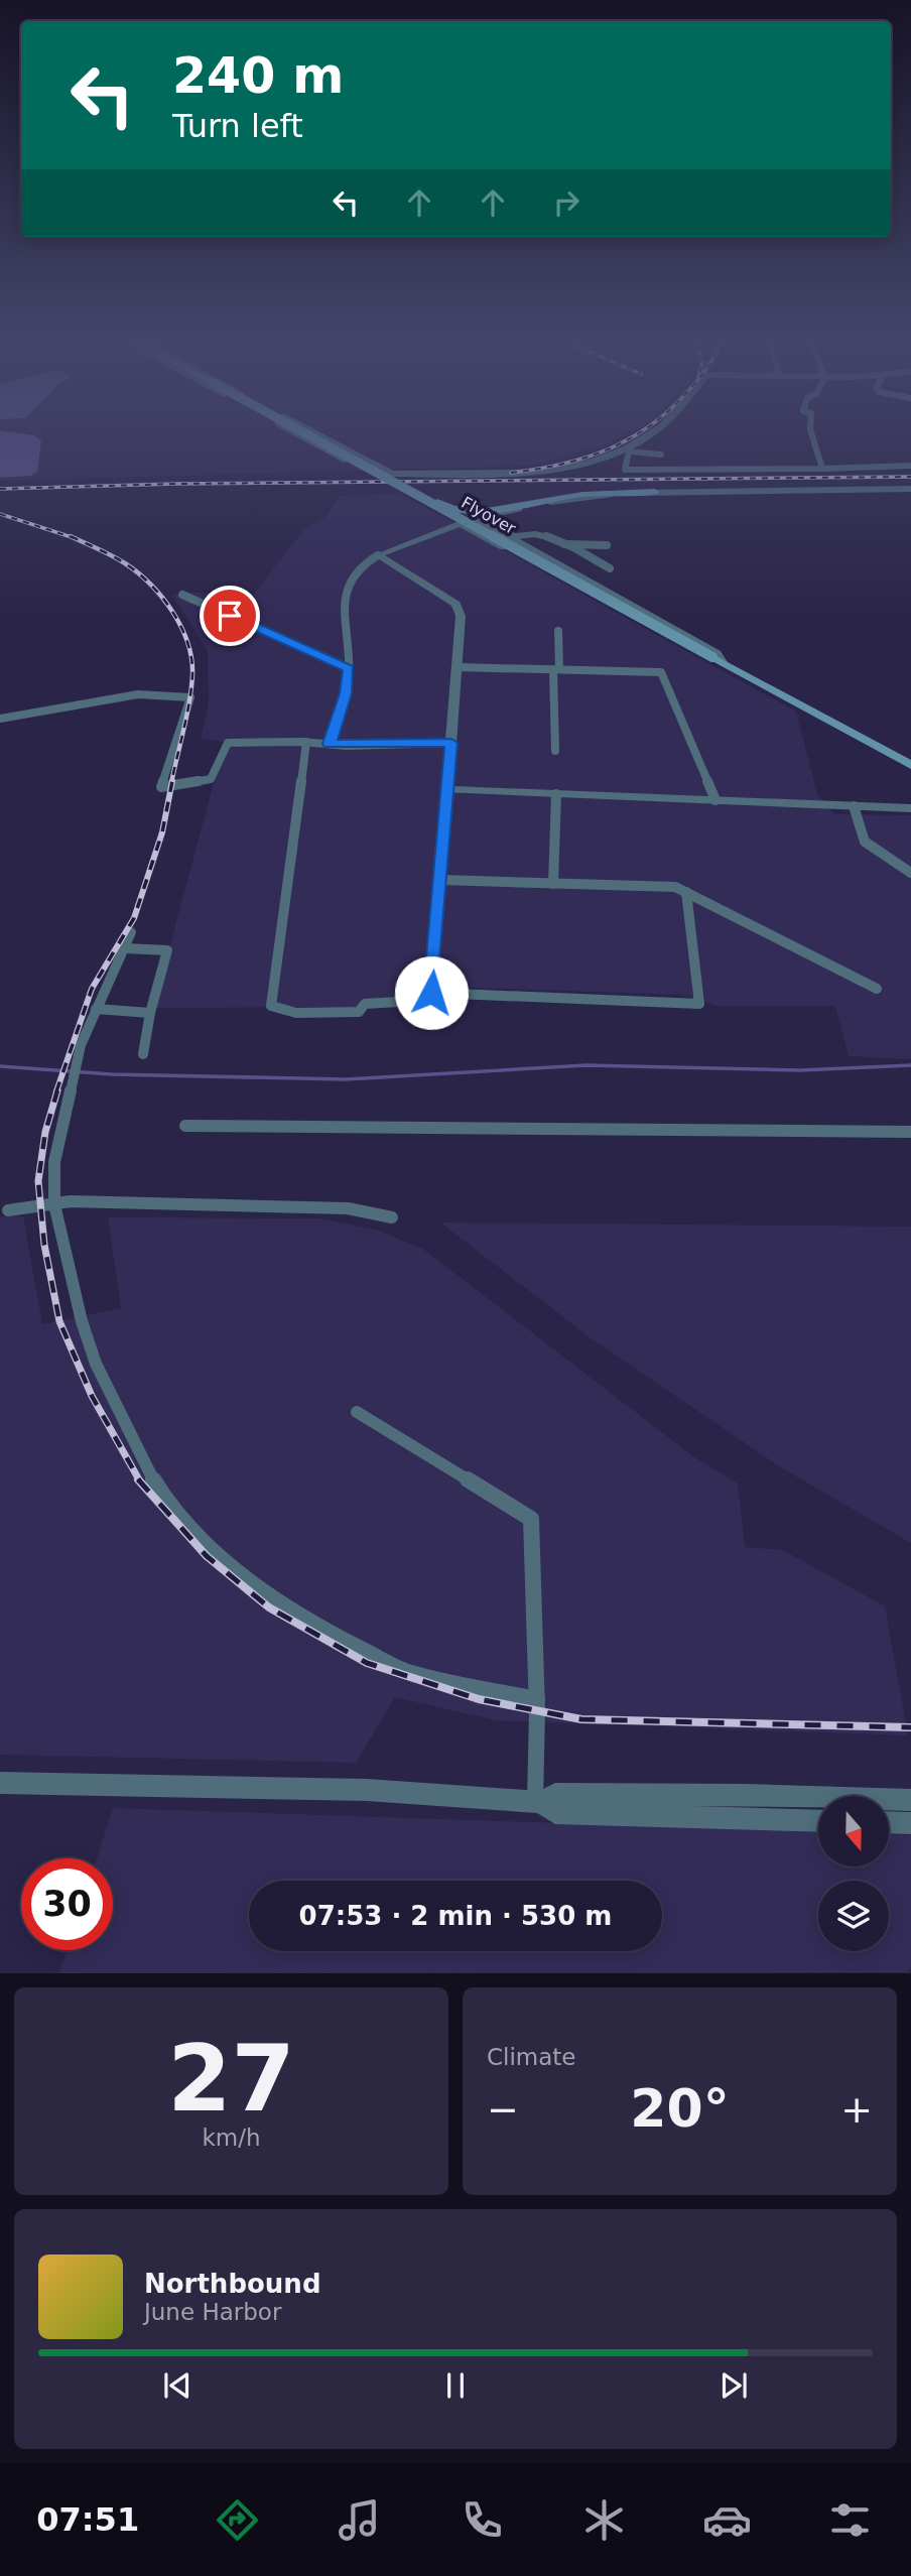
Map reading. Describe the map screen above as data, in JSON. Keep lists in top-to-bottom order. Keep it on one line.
{"streets":{"main road":["Flyover"]},"north":"bottom","page":{"turn":["240 m","Turn left"],"limit":"30","trip":"07:53 · 2 min · 530 m","tile":[["27","km/h"],"Climate"],"heat":["−","20°","+"],"song":["Northbound","June Harbor"],"tabs":"07:51"}}
